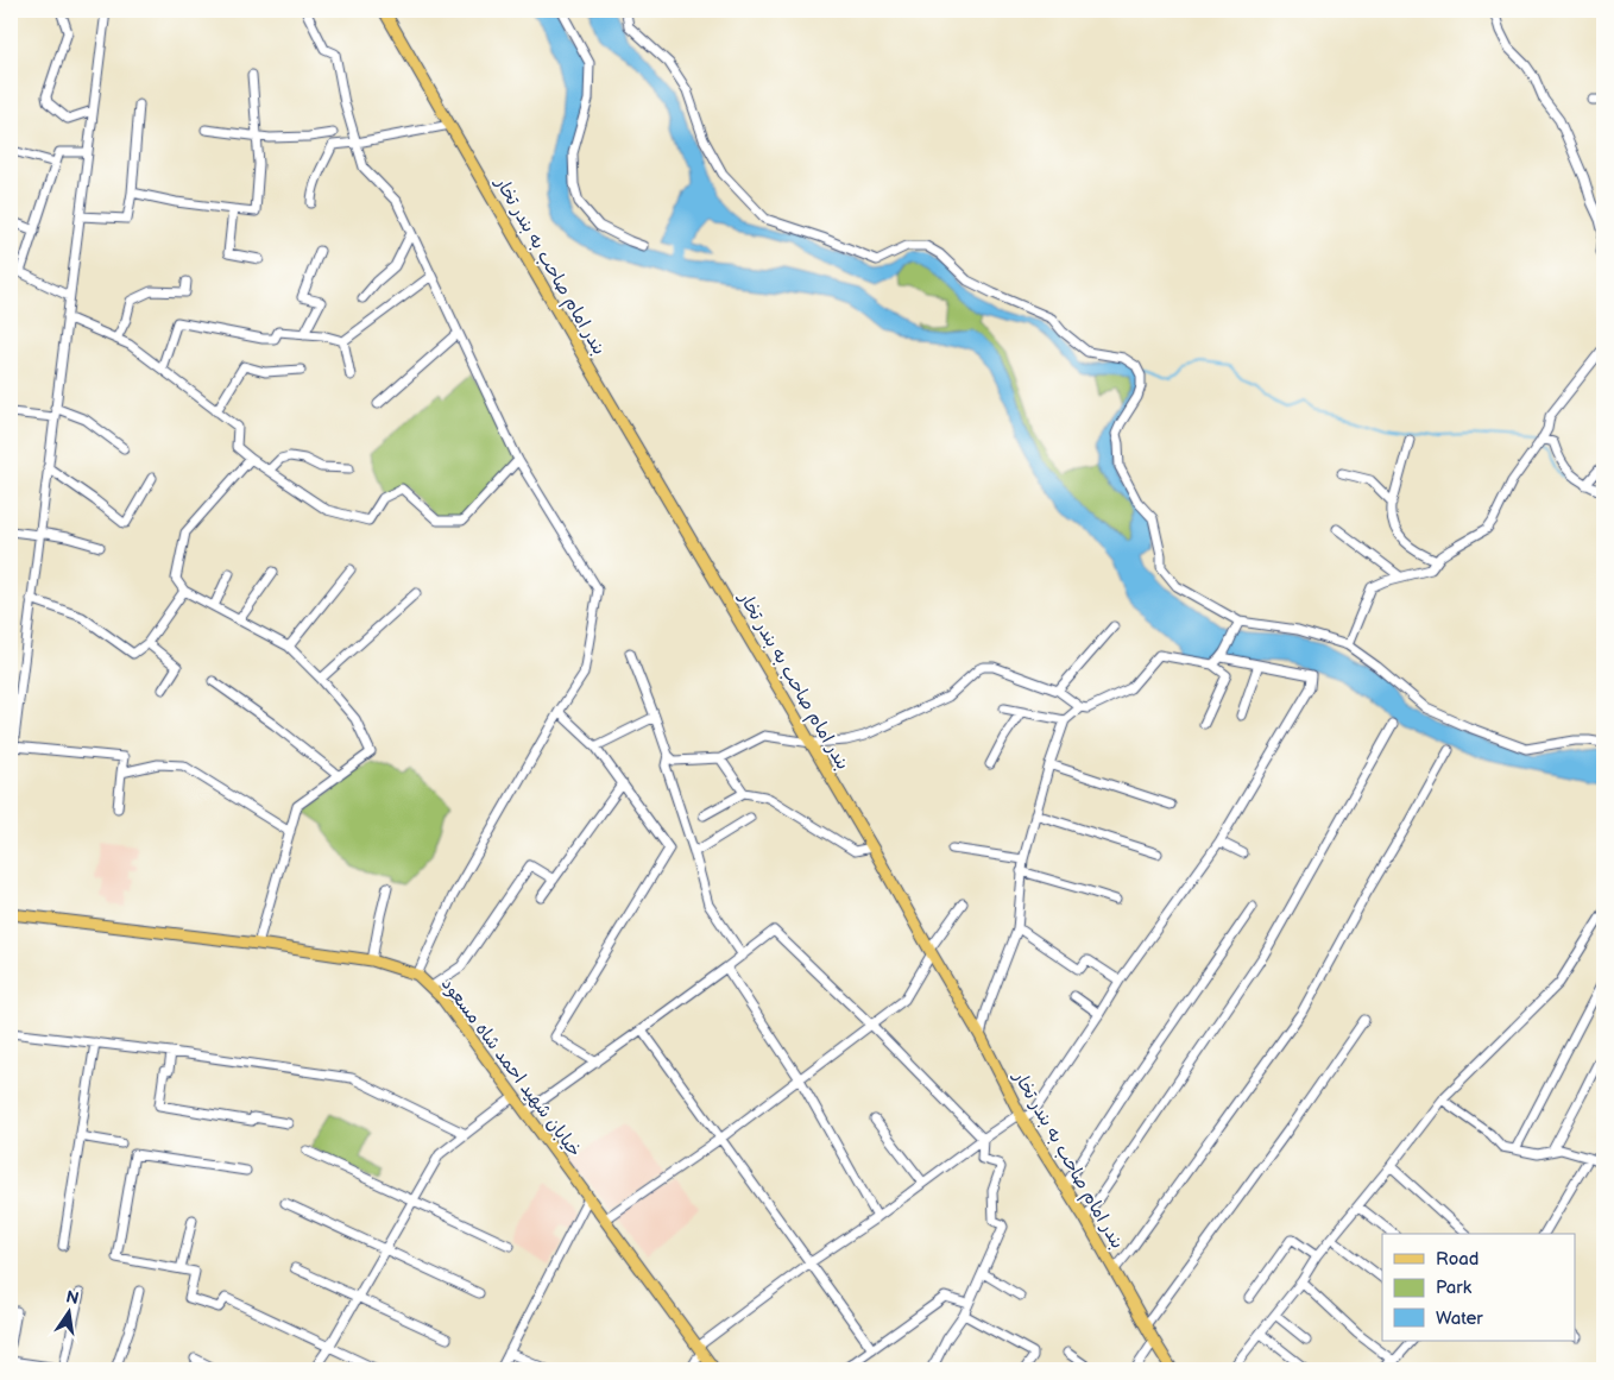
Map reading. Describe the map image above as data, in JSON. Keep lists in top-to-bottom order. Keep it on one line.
{"streets":{"main road":["بندر امام صاحب به بندر تخار","خیابان شهید احمد شاه مسعود"]},"legend":["Road","Park","Water"],"north":"top"}
